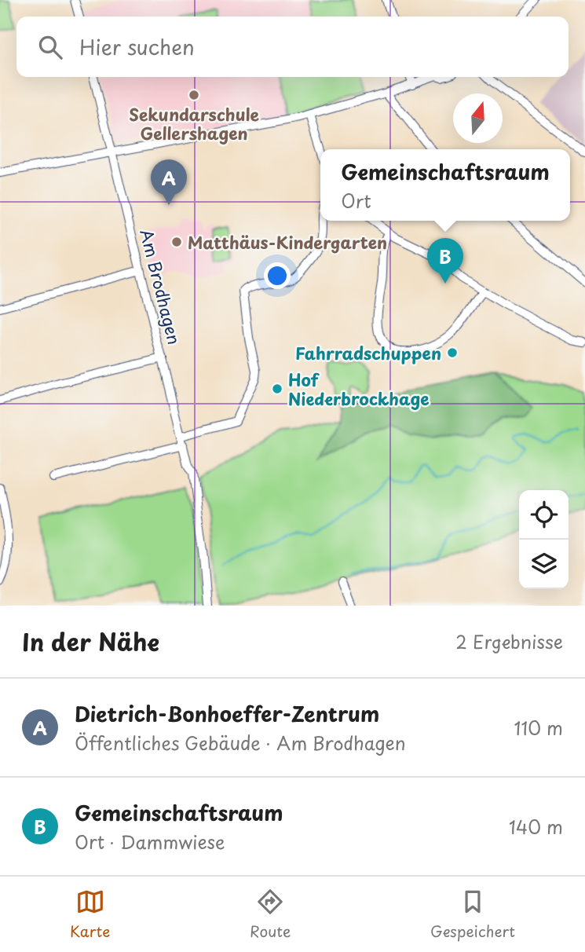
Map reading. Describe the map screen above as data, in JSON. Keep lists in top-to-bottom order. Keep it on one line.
{"streets":{"street":["Am Brodhagen"]},"places":["Sekundarschule Gellershagen","Matthäus-Kindergarten","Fahrradschuppen","Hof Niederbrockhage"],"north":"top","page":{"search":"Hier suchen","popup":["Gemeinschaftsraum","Ort"],"pins":["A","B"],"heading":["In der Nähe","2 Ergebnisse"],"list":[{"mark":"A","name":"Dietrich-Bonhoeffer-Zentrum","note":"Öffentliches Gebäude · Am Brodhagen","value":"110 m"},{"mark":"B","name":"Gemeinschaftsraum","note":"Ort · Dammwiese","value":"140 m"}],"nav":["Karte","Route","Gespeichert"]}}
